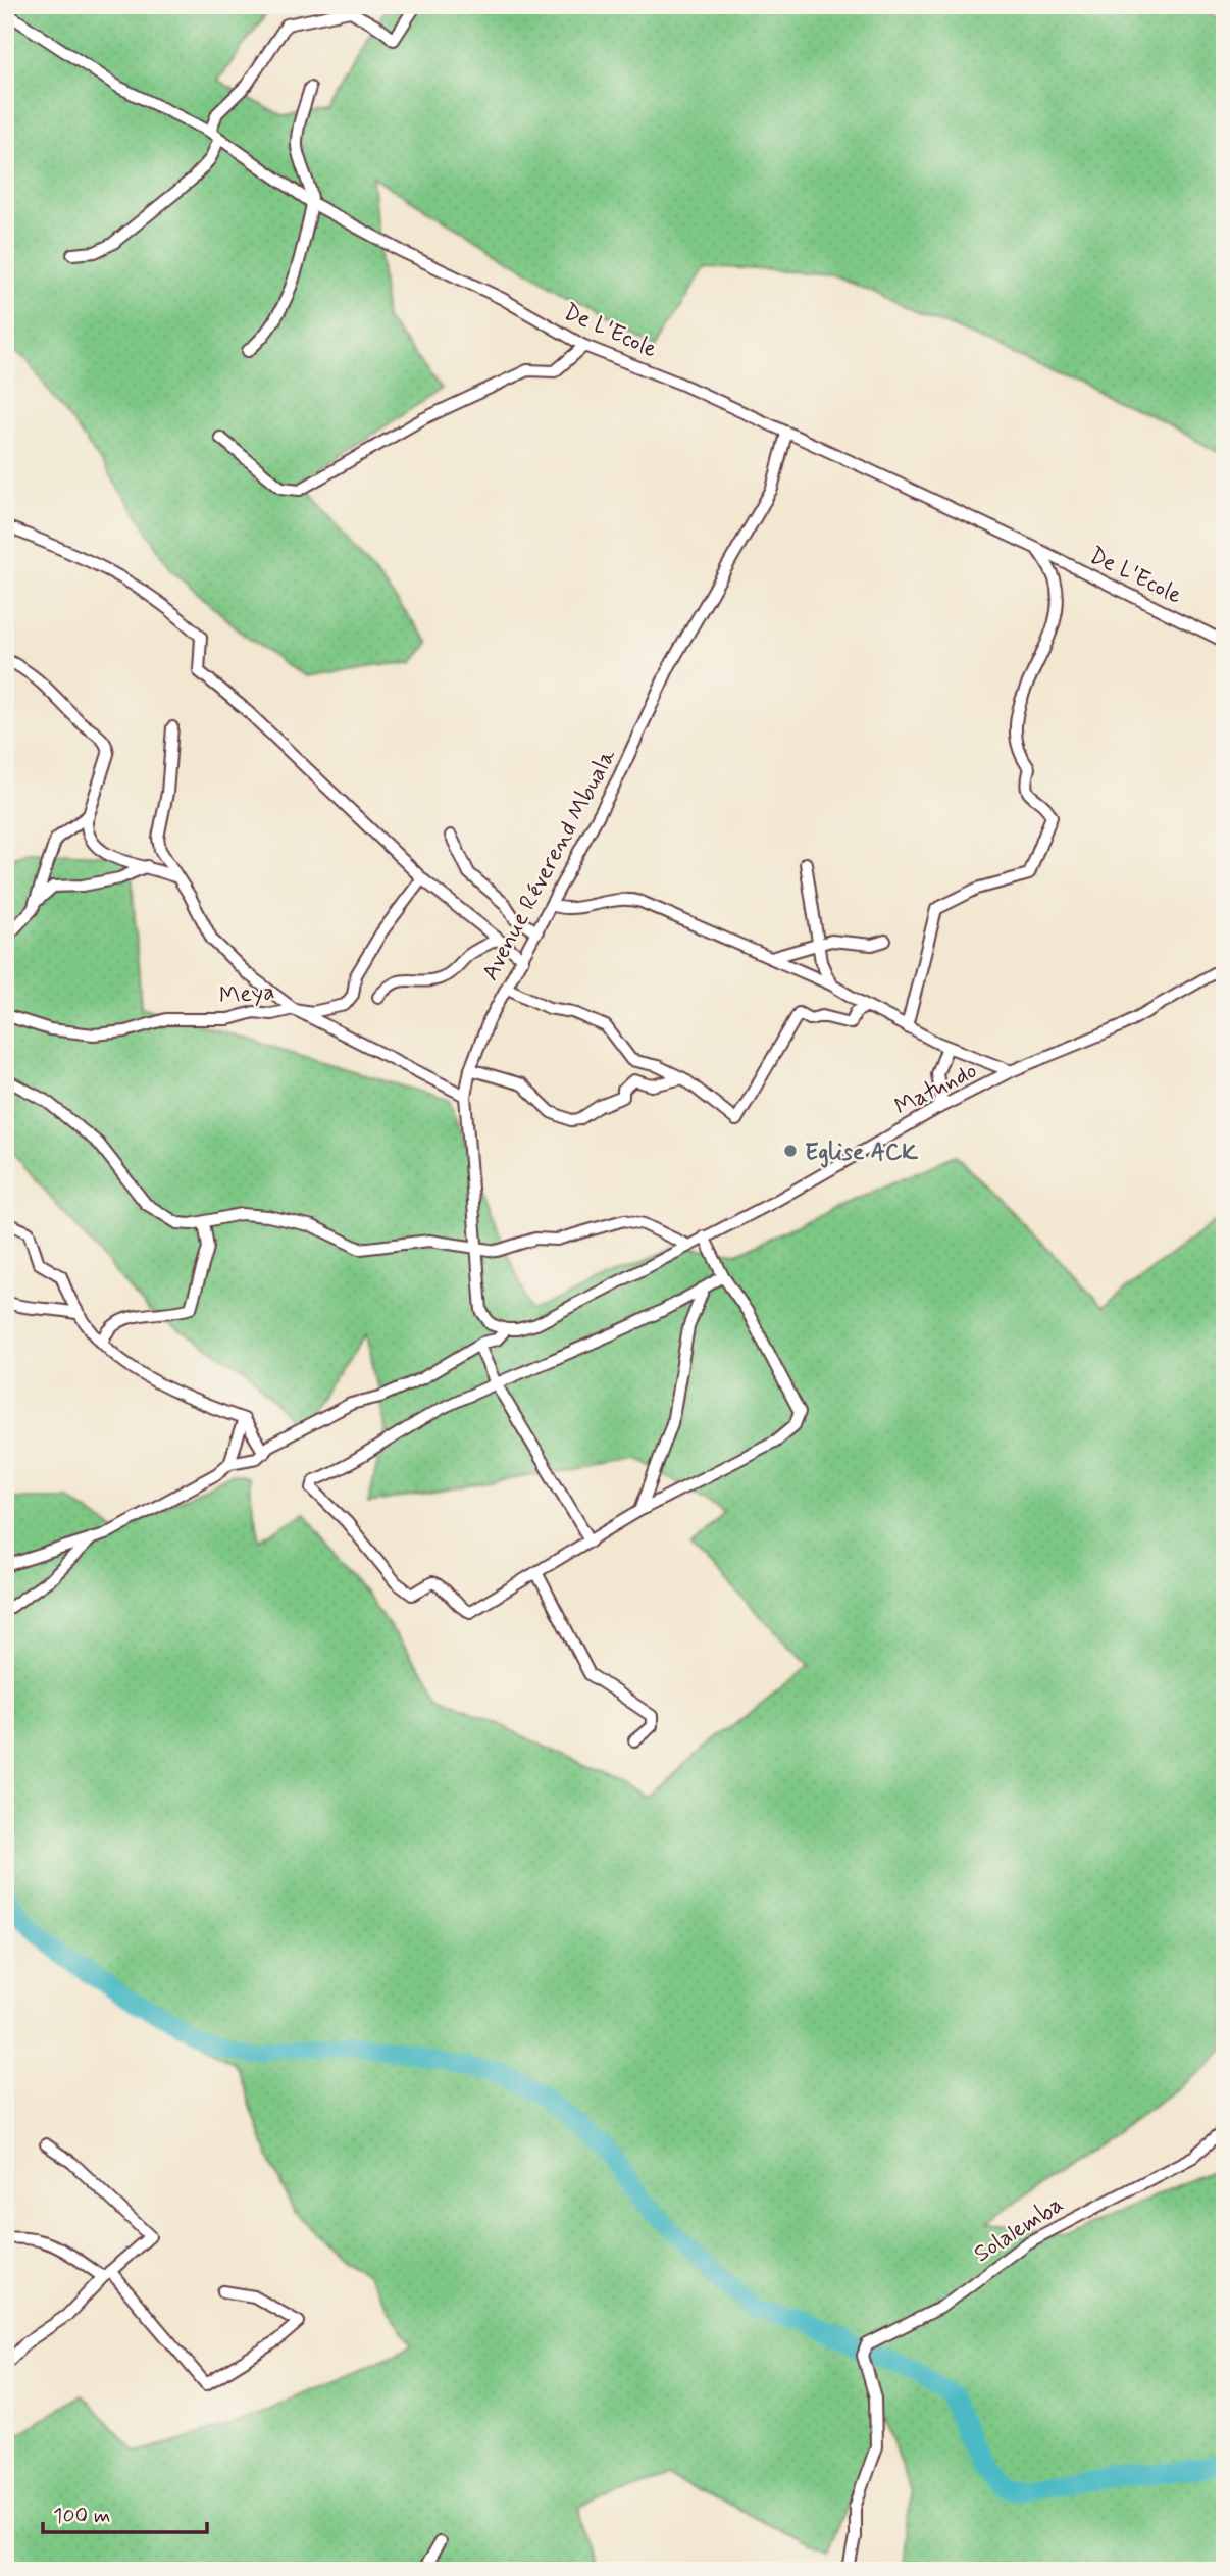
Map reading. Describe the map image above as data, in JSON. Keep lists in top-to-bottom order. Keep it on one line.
{"streets":{"street":["De L'Ecole","Avenue Réverend Mbuala","Meya","Matundo","Solalemba"]},"crossings":[["De L'Ecole","Avenue Réverend Mbuala"],["Avenue Réverend Mbuala","Matundo"]],"places":["Eglise ACK"],"scale_bar":"100 m"}
